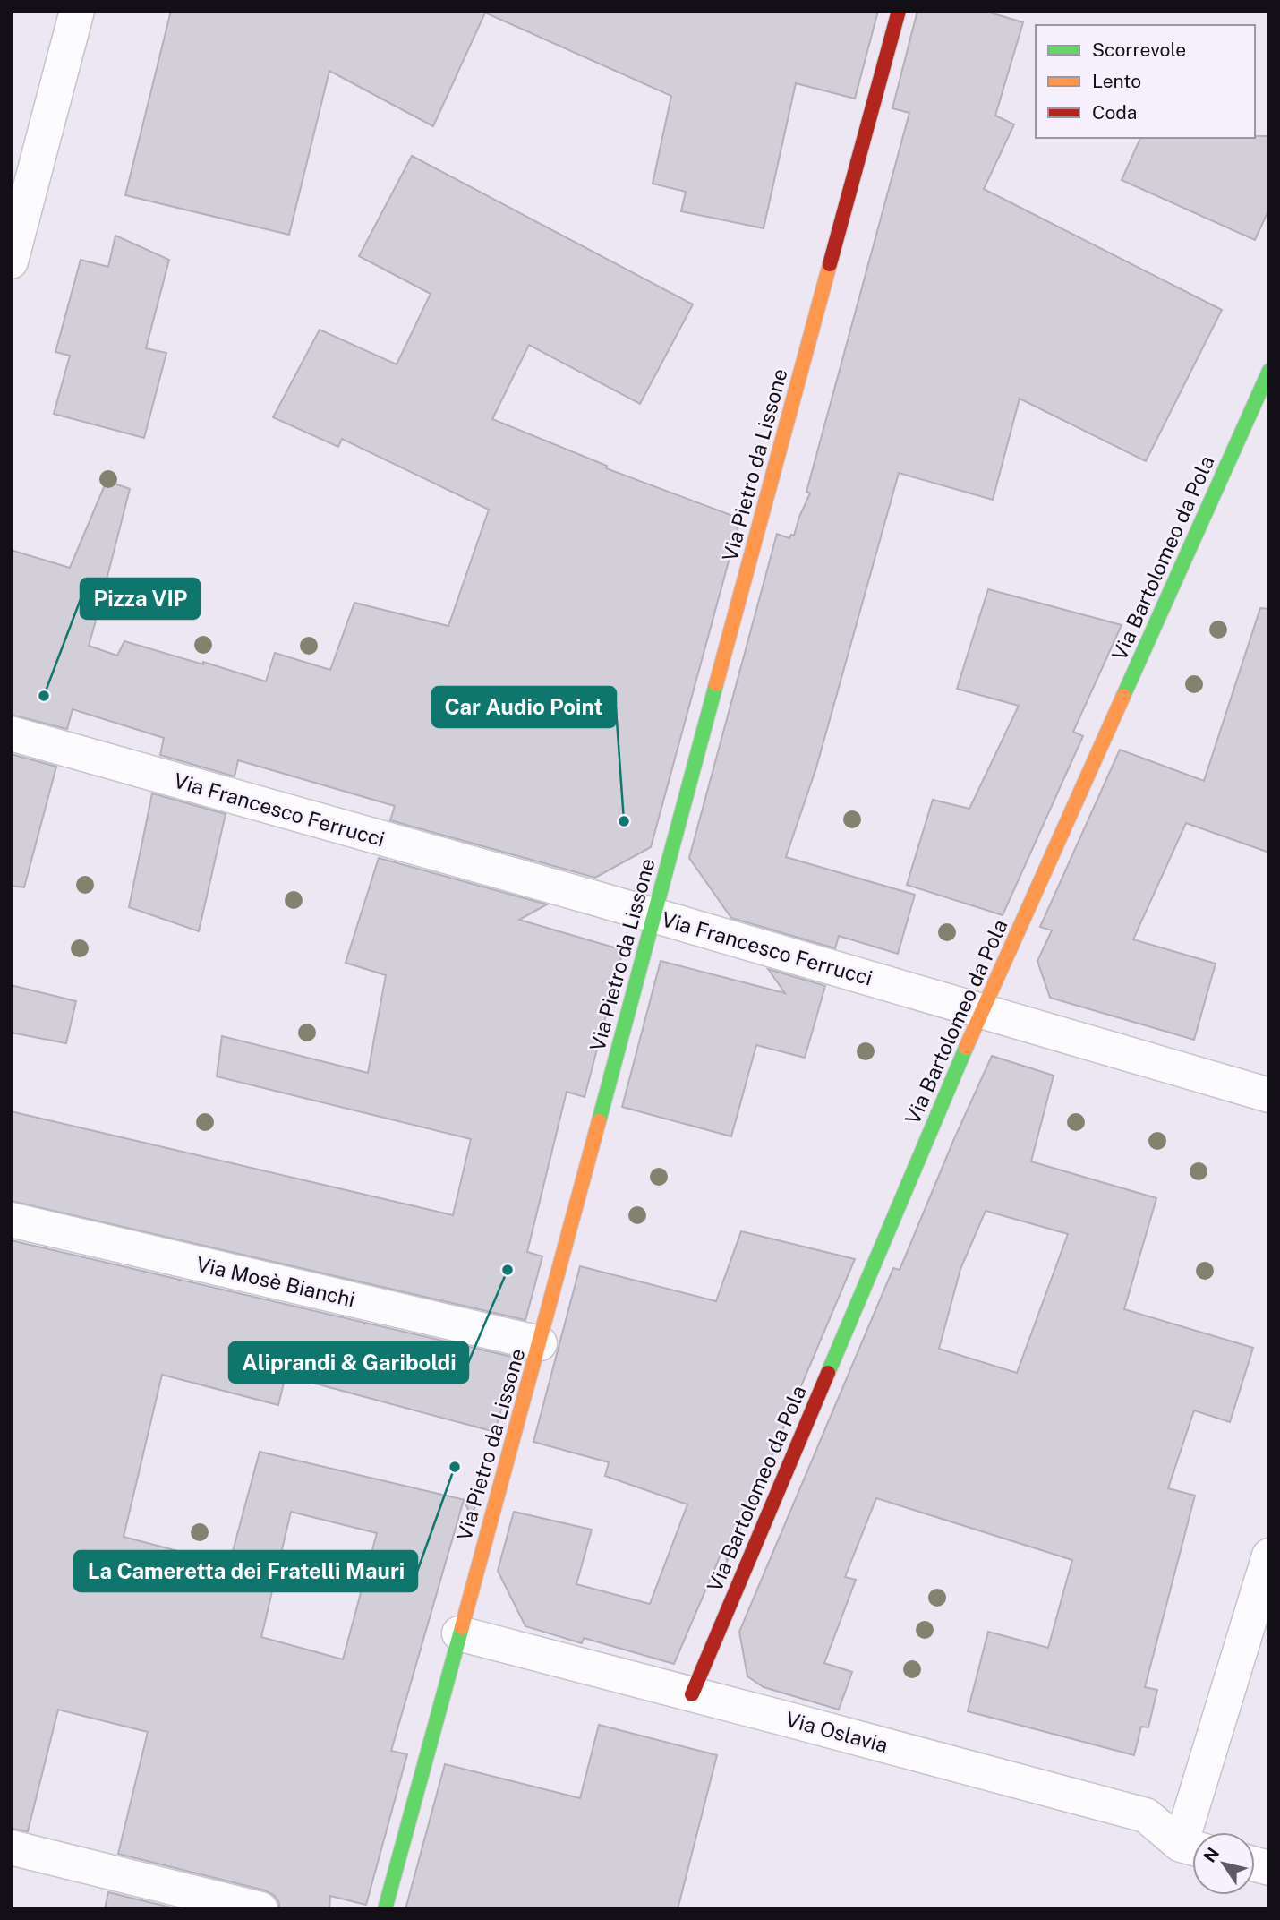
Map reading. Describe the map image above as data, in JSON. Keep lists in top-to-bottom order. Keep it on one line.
{"streets":{"street":["Via Pietro da Lissone","Via Bartolomeo da Pola","Via Francesco Ferrucci","Via Mosè Bianchi","Via Oslavia"]},"crossings":[["Via Pietro da Lissone","Via Francesco Ferrucci"],["Via Pietro da Lissone","Via Mosè Bianchi"],["Via Pietro da Lissone","Via Oslavia"],["Via Bartolomeo da Pola","Via Francesco Ferrucci"],["Via Bartolomeo da Pola","Via Oslavia"]],"places":["Pizza VIP","Car Audio Point","Aliprandi & Gariboldi","La Cameretta dei Fratelli Mauri"],"legend":["Scorrevole","Lento","Coda"],"north":"top left"}
